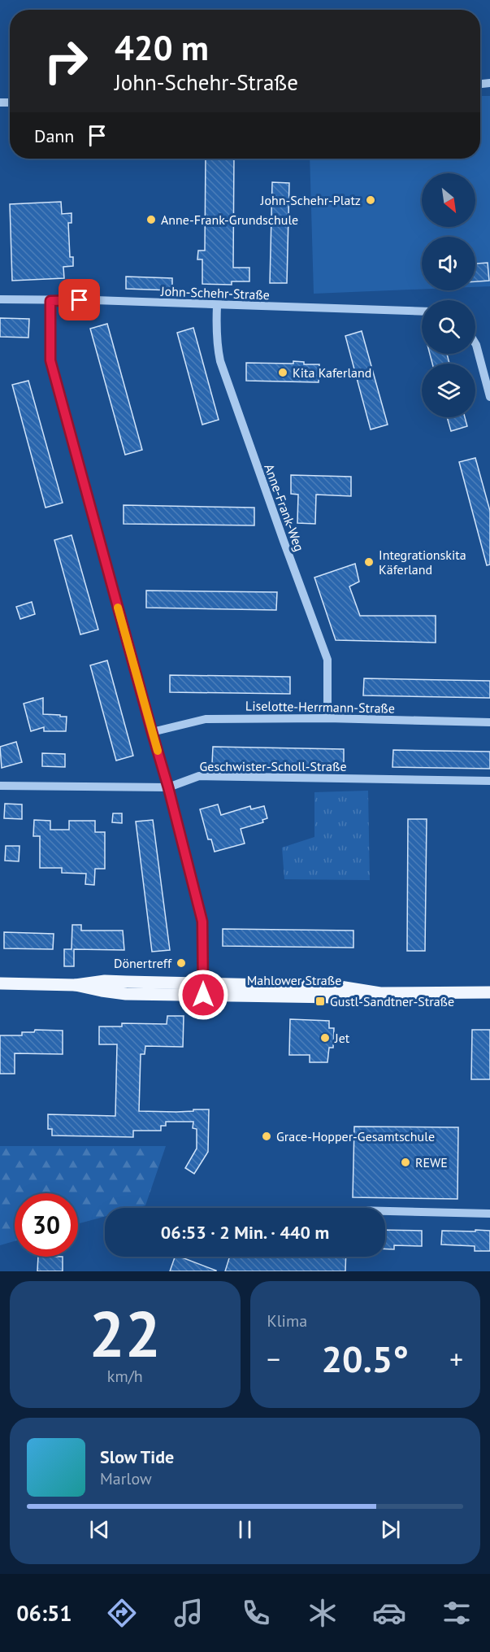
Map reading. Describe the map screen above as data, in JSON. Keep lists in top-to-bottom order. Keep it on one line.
{"streets":{"main road":["Mahlower Straße"],"street":["John-Schehr-Straße","Anne-Frank-Weg","Liselotte-Herrmann-Straße","Geschwister-Scholl-Straße"]},"crossings":[["John-Schehr-Straße","Anne-Frank-Weg"],["Anne-Frank-Weg","Liselotte-Herrmann-Straße"]],"places":{"other":["John-Schehr-Platz","Anne-Frank-Grundschule","Kita Kaferland","Integrationskita Käferland","Dönertreff","Jet","Grace-Hopper-Gesamtschule","REWE"],"transit":["Gustl-Sandtner-Straße"]},"north":"bottom right","page":{"turn":["420 m","John-Schehr-Straße"],"then":"Dann","limit":"30","trip":"06:53 · 2 Min. · 440 m","tile":[["22","km/h"],"Klima"],"heat":["−","20.5°","+"],"song":["Slow Tide","Marlow"],"tabs":"06:51"}}
